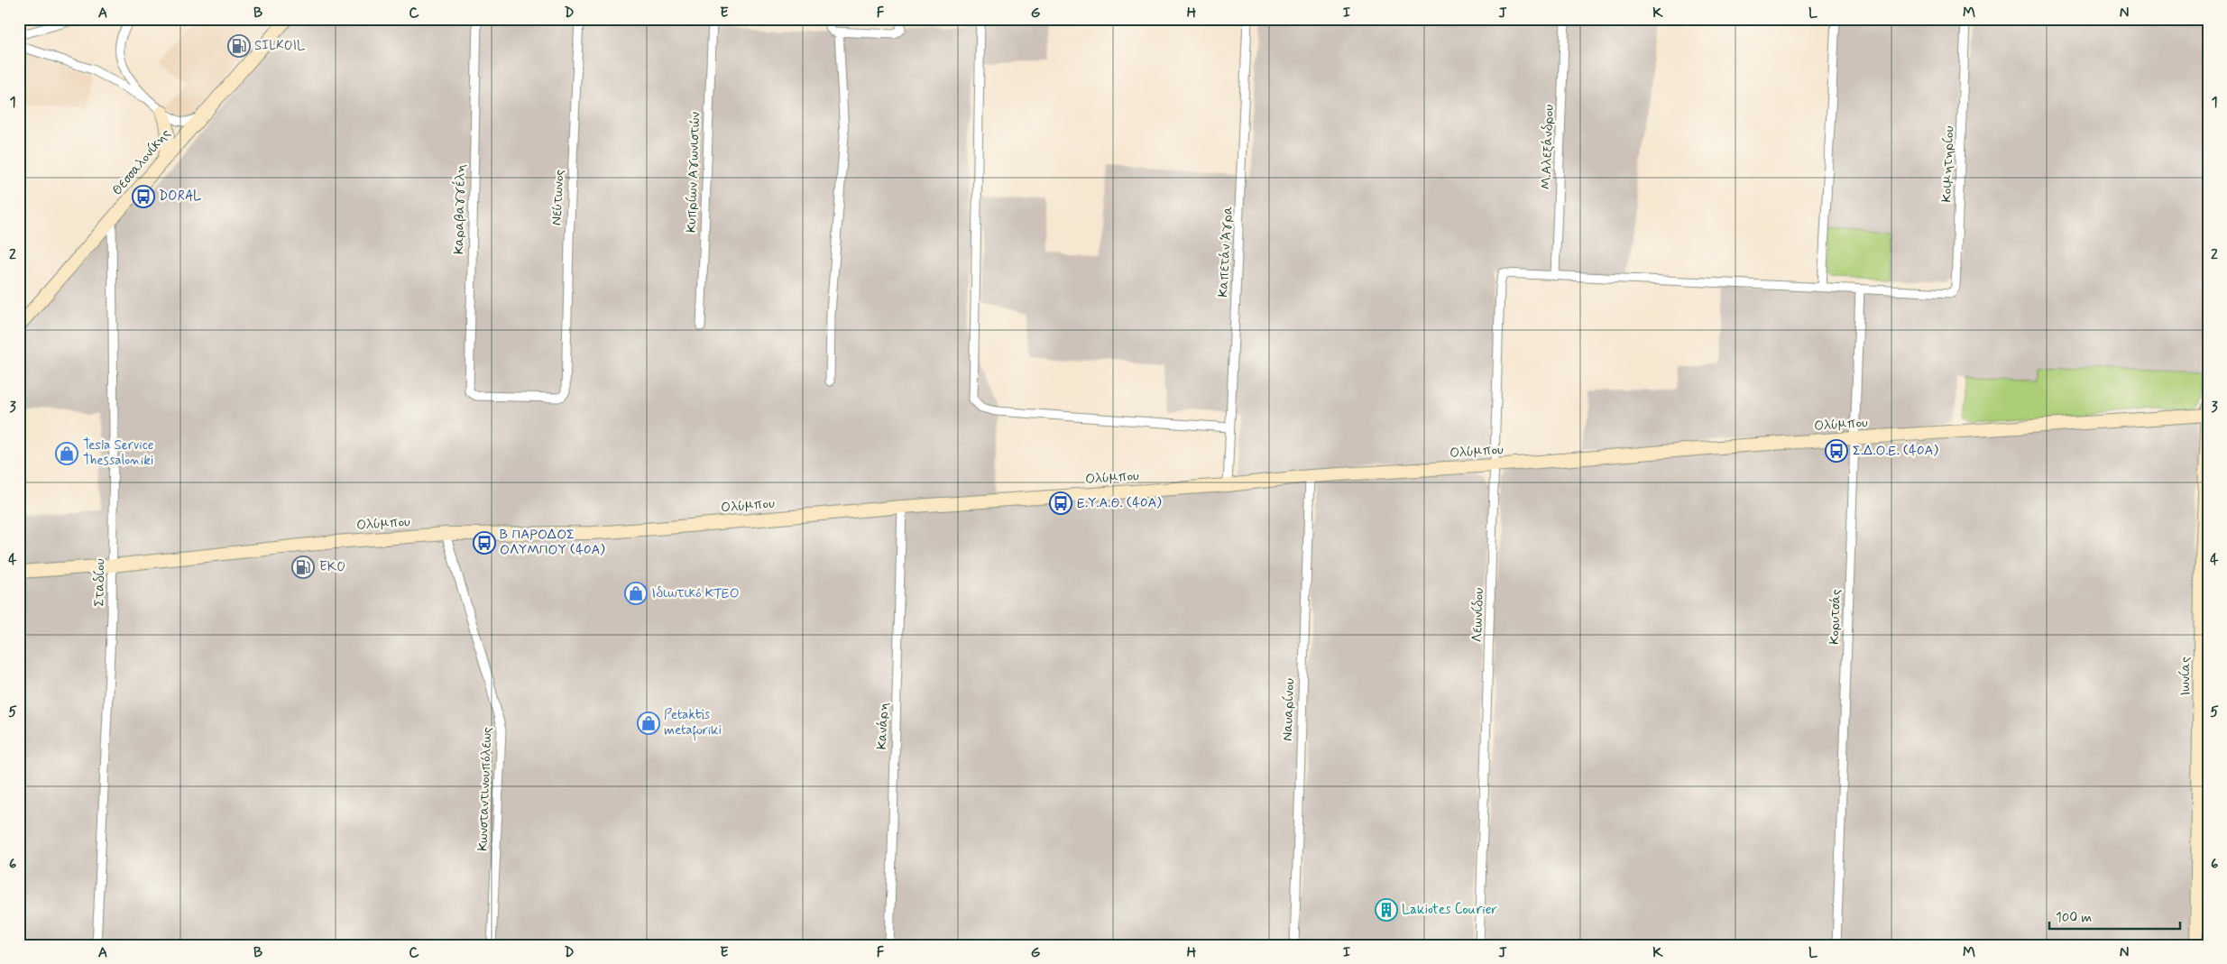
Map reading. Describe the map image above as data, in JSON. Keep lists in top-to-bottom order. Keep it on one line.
{"streets":{"street":["Μ.Αλεξάνδρου","Θεσσαλονίκης","Κοιμητηρίου","Κυπρίων Αγωνιστών","Νεύτωνος","Καραβαγγέλη","Καπετάν Άγρα","Ολύμπου","Σταδίου","Λεωνίδου","Κορυτσάς","Ιωνίας","Ναυαρίνου","Κανάρη","Κωνσταντινουπόλεως"]},"crossings":[["Μ.Αλεξάνδρου","Λεωνίδου"],["Θεσσαλονίκης","Σταδίου"],["Κοιμητηρίου","Κορυτσάς"],["Νεύτωνος","Καραβαγγέλη"],["Καπετάν Άγρα","Ολύμπου"],["Ολύμπου","Σταδίου"],["Ολύμπου","Λεωνίδου"],["Ολύμπου","Κορυτσάς"],["Ολύμπου","Ιωνίας"],["Ολύμπου","Ναυαρίνου"],["Ολύμπου","Κανάρη"],["Ολύμπου","Κωνσταντινουπόλεως"]],"places":{"fuel station":["SILKOIL","EKO"],"bus stop":["DORAL","Σ.Δ.Ο.Ε. (40Α)","Ε.Υ.Α.Θ. (40Α)","Β ΠΑΡΟΔΟΣ ΟΛΥΜΠΟΥ (40Α)"],"shop":["Tesla Service Thessaloniki","Ιδιωτικό ΚΤΕΟ","Petaktis metaforiki"],"building":["Lakiotes Courier"]},"scale_bar":"100 m","grid":{"columns":["A","B","C","D","E","F","G","H","I","J","K","L","M","N"],"rows":["1","2","3","4","5","6"]}}
